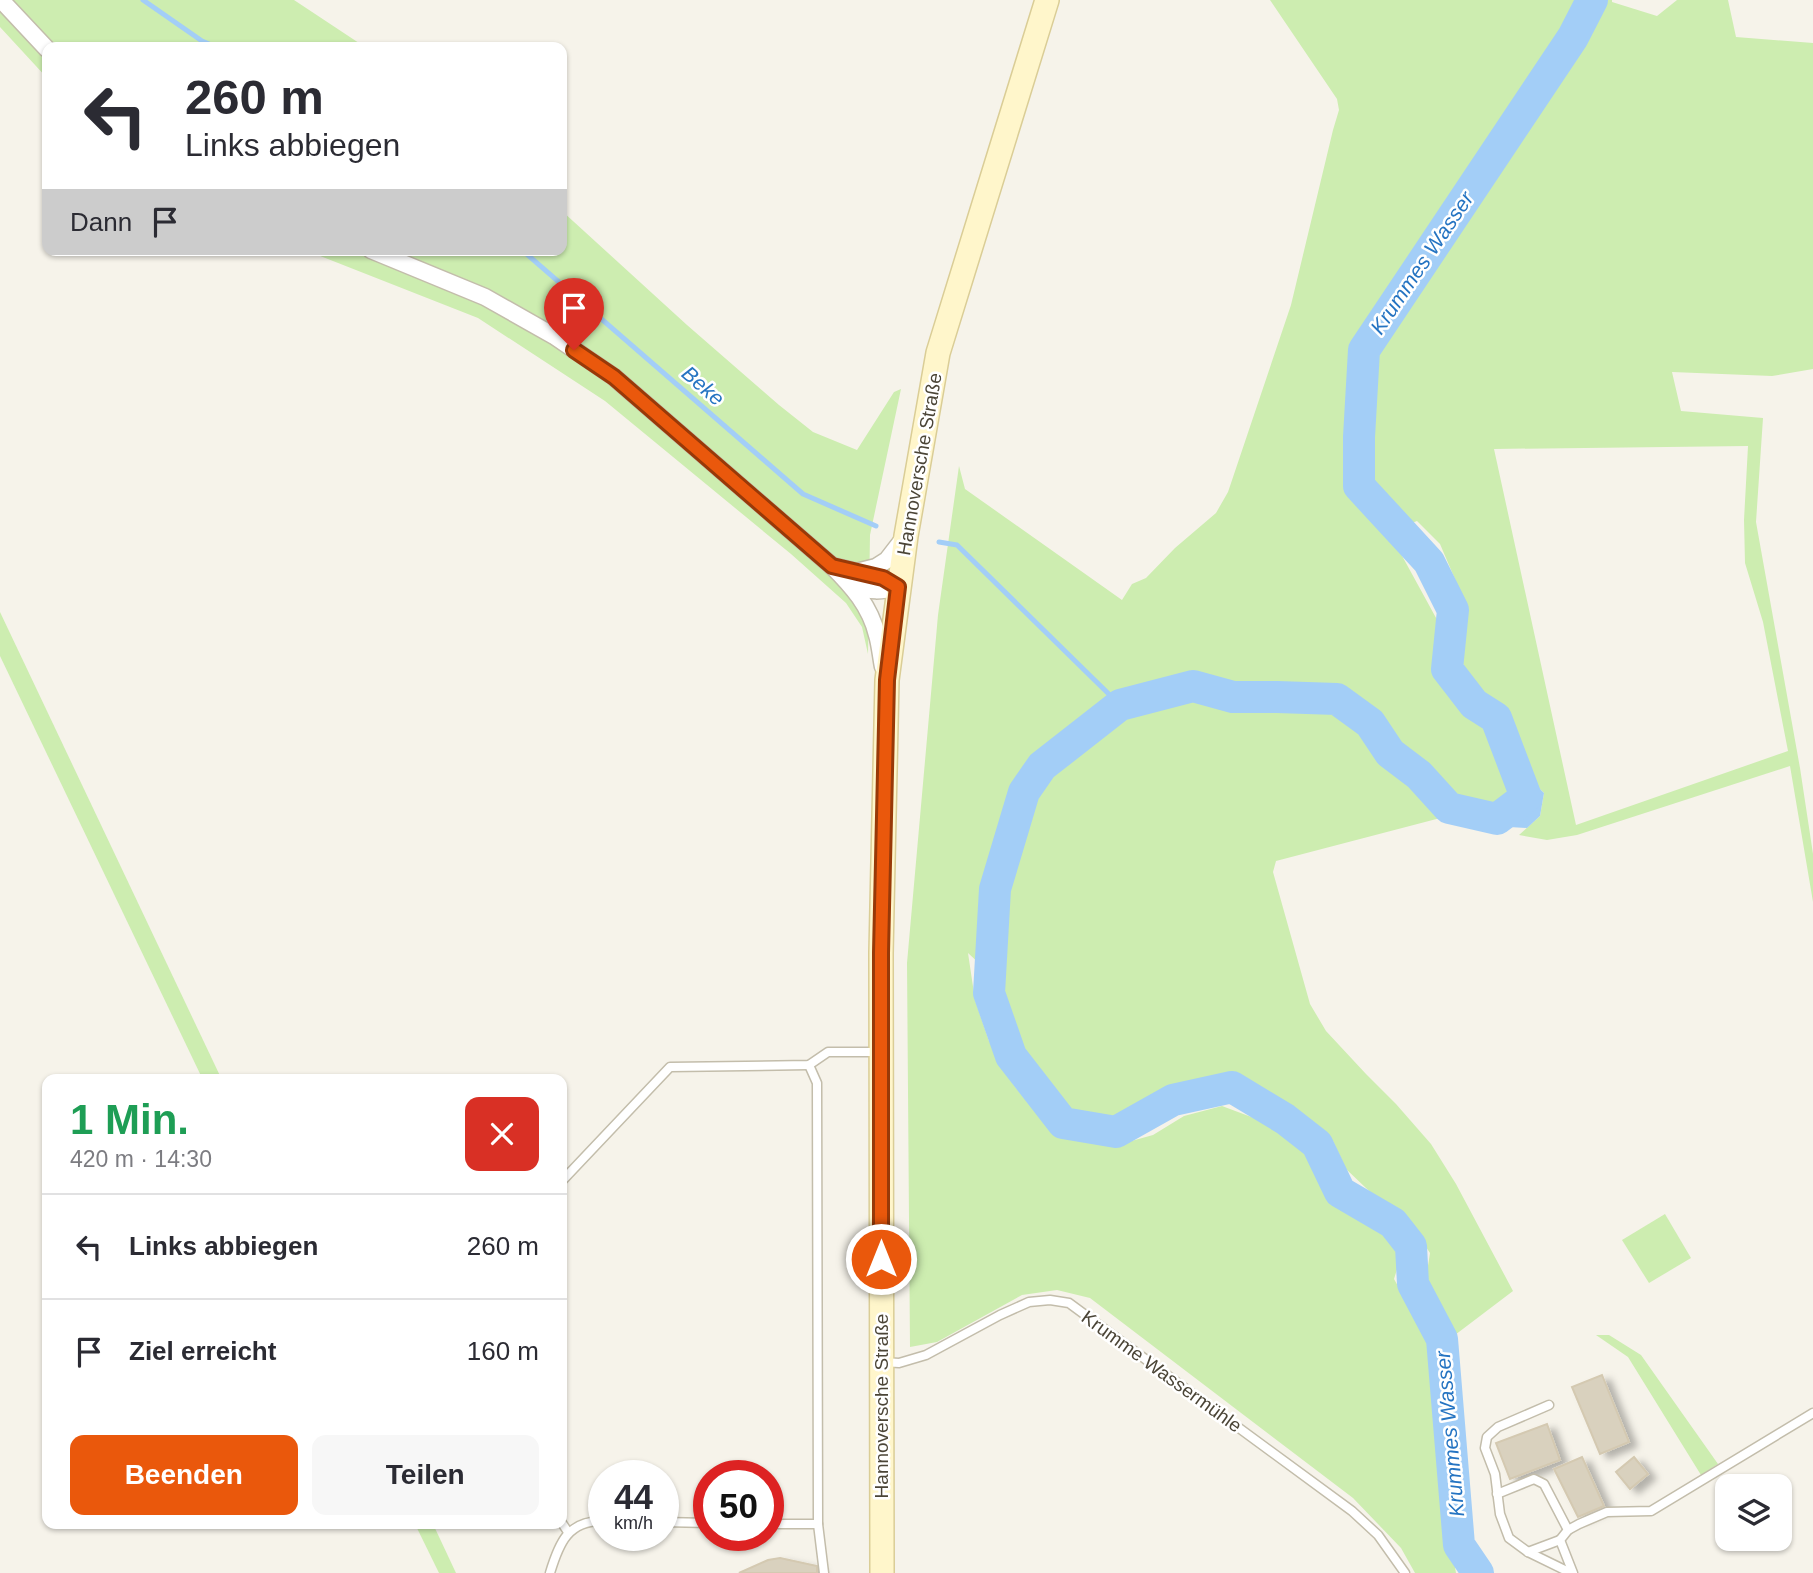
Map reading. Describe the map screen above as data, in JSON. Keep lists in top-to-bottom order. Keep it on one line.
{"streets":{"main road":["Hannoversche Straße"],"lane":["Krumme Wassermühle"]},"crossings":[["Hannoversche Straße","Krumme Wassermühle"]],"water":["Krummes Wasser","Beke"],"page":{"turn":["260 m","Links abbiegen"],"then":"Dann","heading":["1 Min.","420 m · 14:30"],"list":[{"name":"Links abbiegen","value":"260 m"},{"name":"Ziel erreicht","value":"160 m"}],"buttons":["Beenden","Teilen"],"speed":"44 km/h","limit":"50"}}
